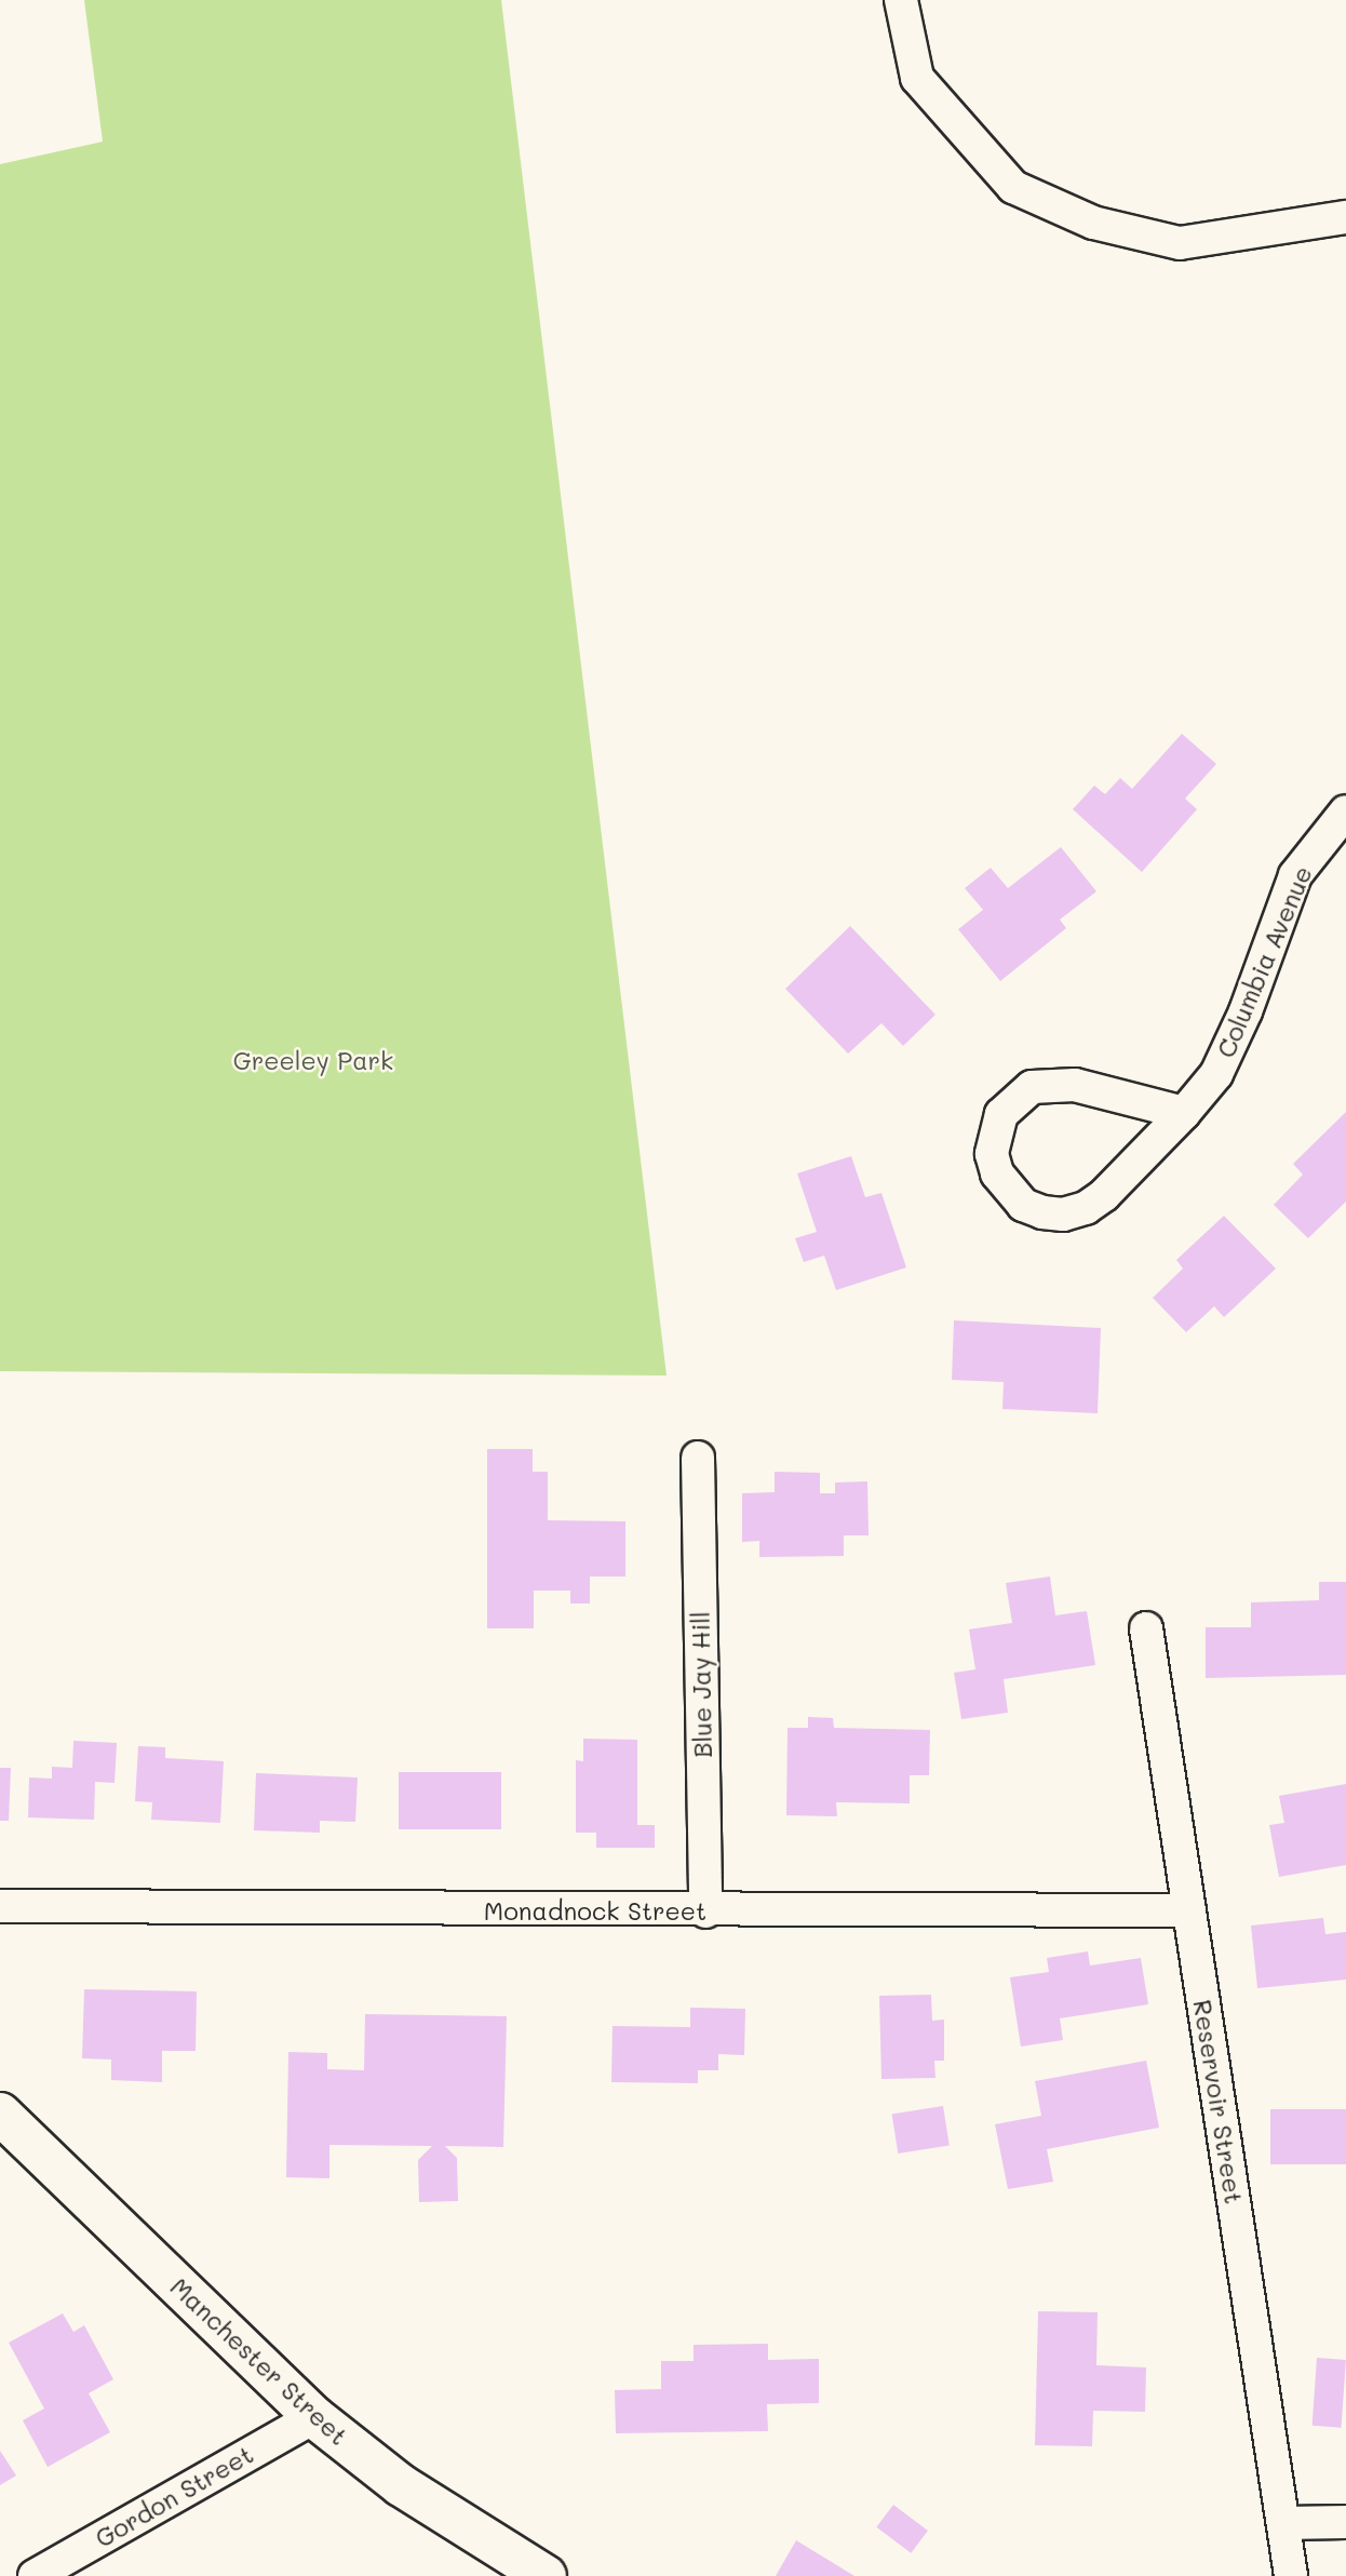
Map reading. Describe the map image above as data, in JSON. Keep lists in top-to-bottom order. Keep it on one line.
{"streets":{"street":["Columbia Avenue","Blue Jay Hill","Monadnock Street","Reservoir Street","Manchester Street","Gordon Street"]},"crossings":[["Blue Jay Hill","Monadnock Street"],["Monadnock Street","Reservoir Street"],["Manchester Street","Gordon Street"]],"parks":["Greeley Park"]}
